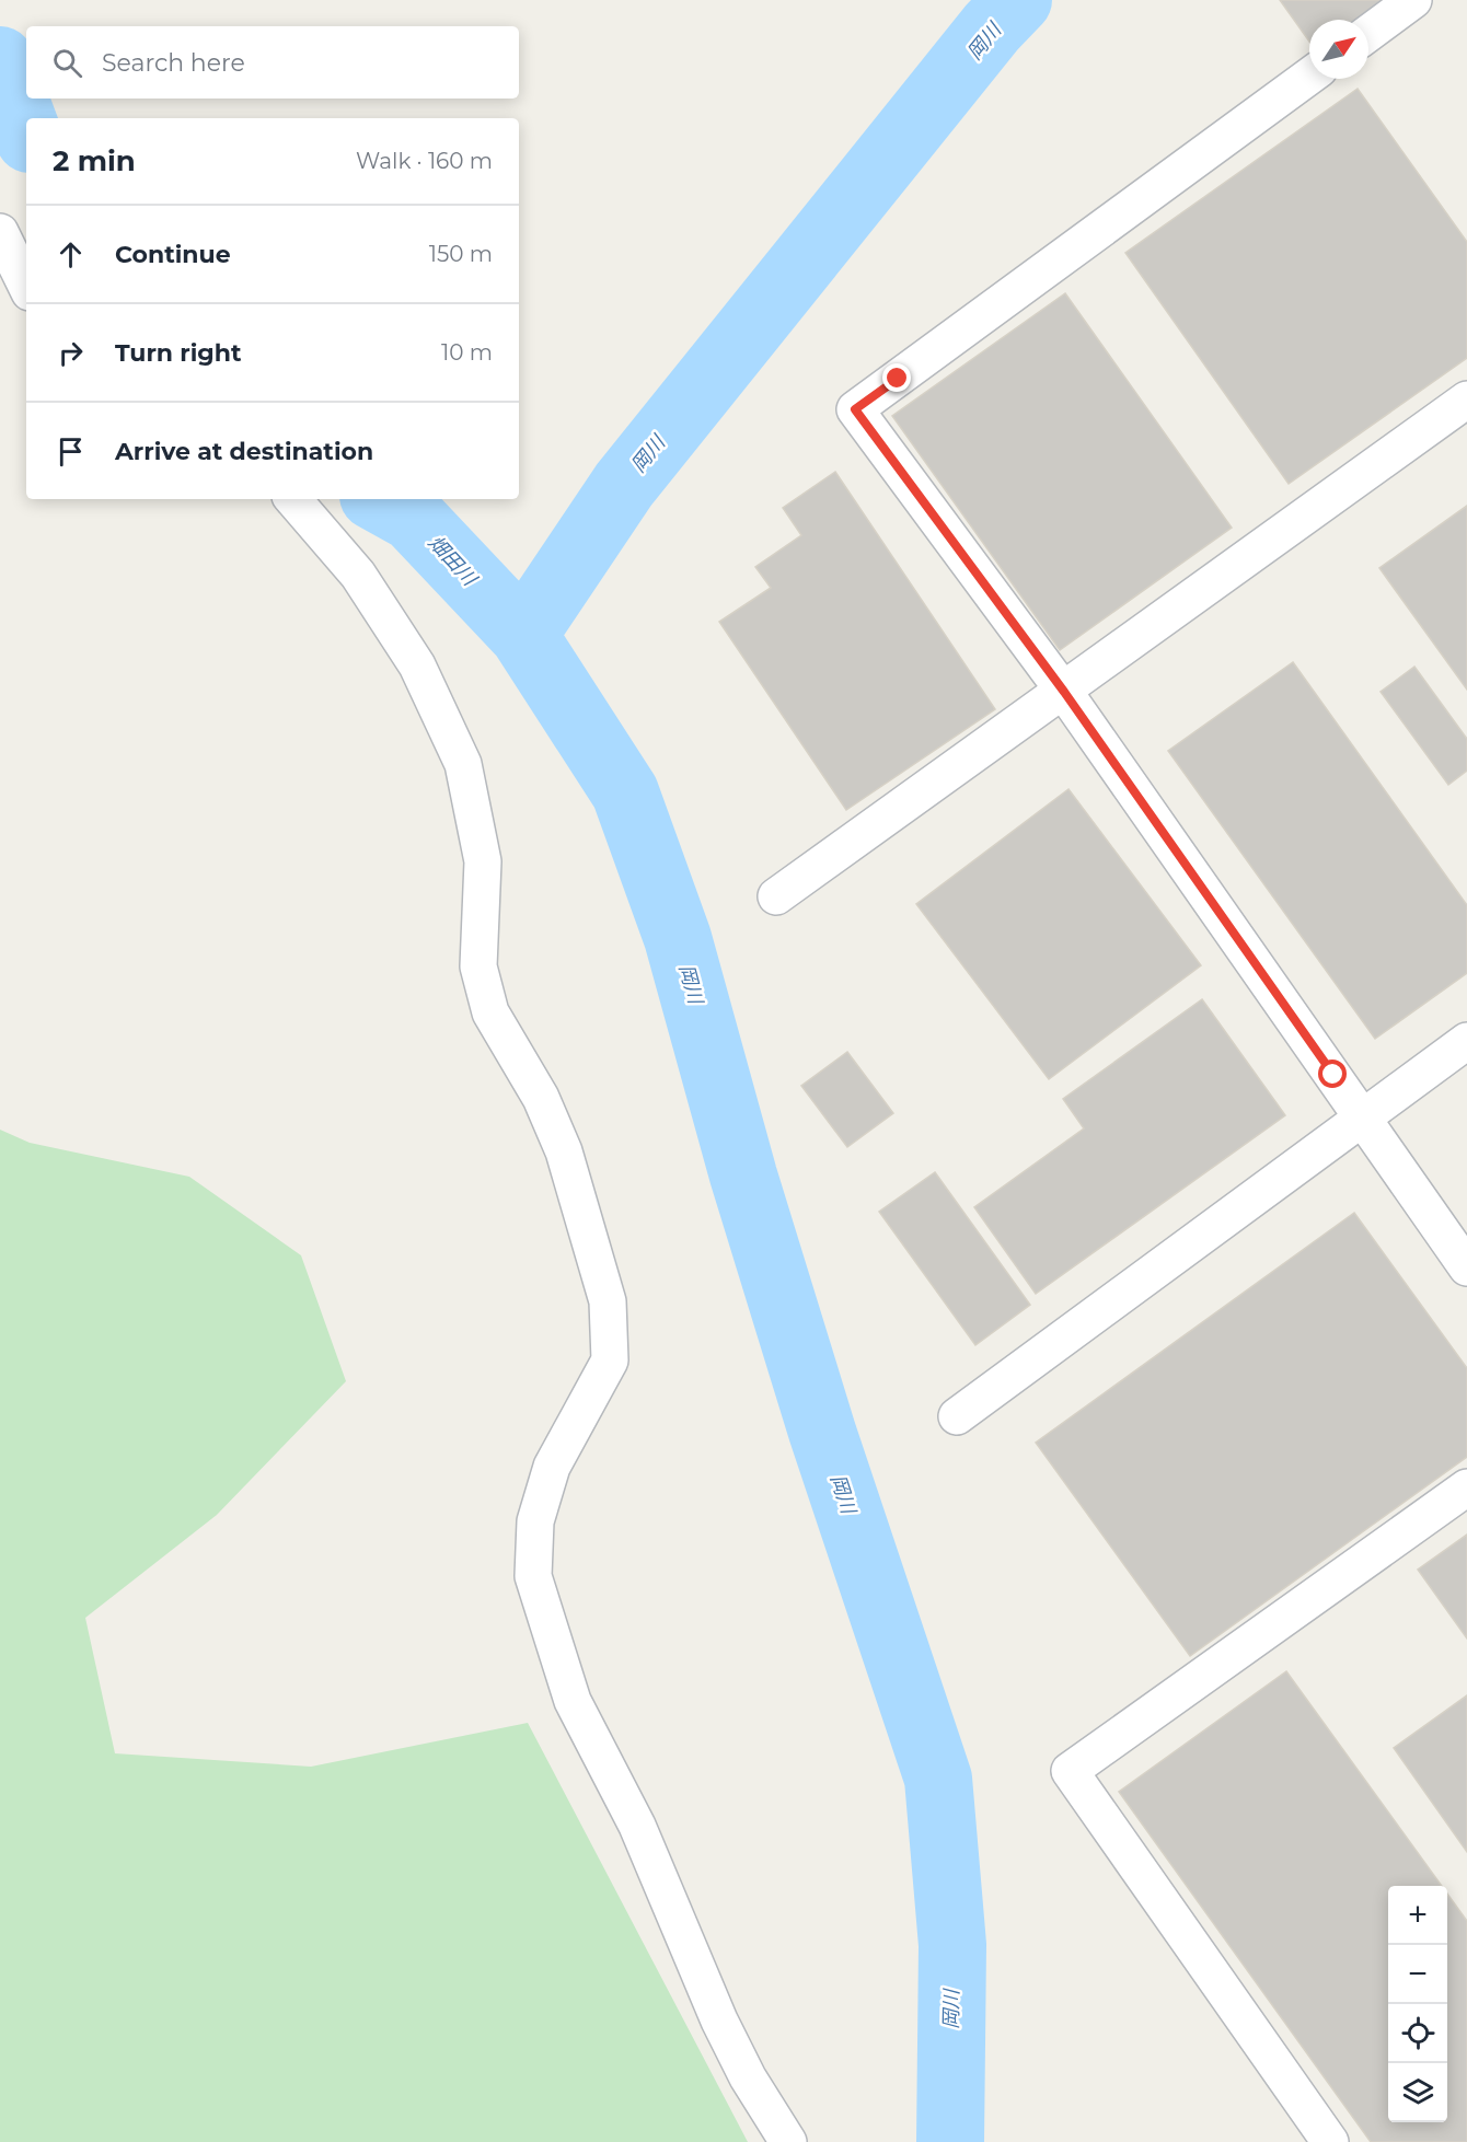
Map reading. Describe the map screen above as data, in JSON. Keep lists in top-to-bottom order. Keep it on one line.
{"water":["岡川","畑田川"],"north":"top right","page":{"search":"Search here","heading":["2 min","Walk · 160 m"],"list":[["Continue","150 m"],["Turn right","10 m"],"Arrive at destination"],"map_buttons":["+","−"]}}
